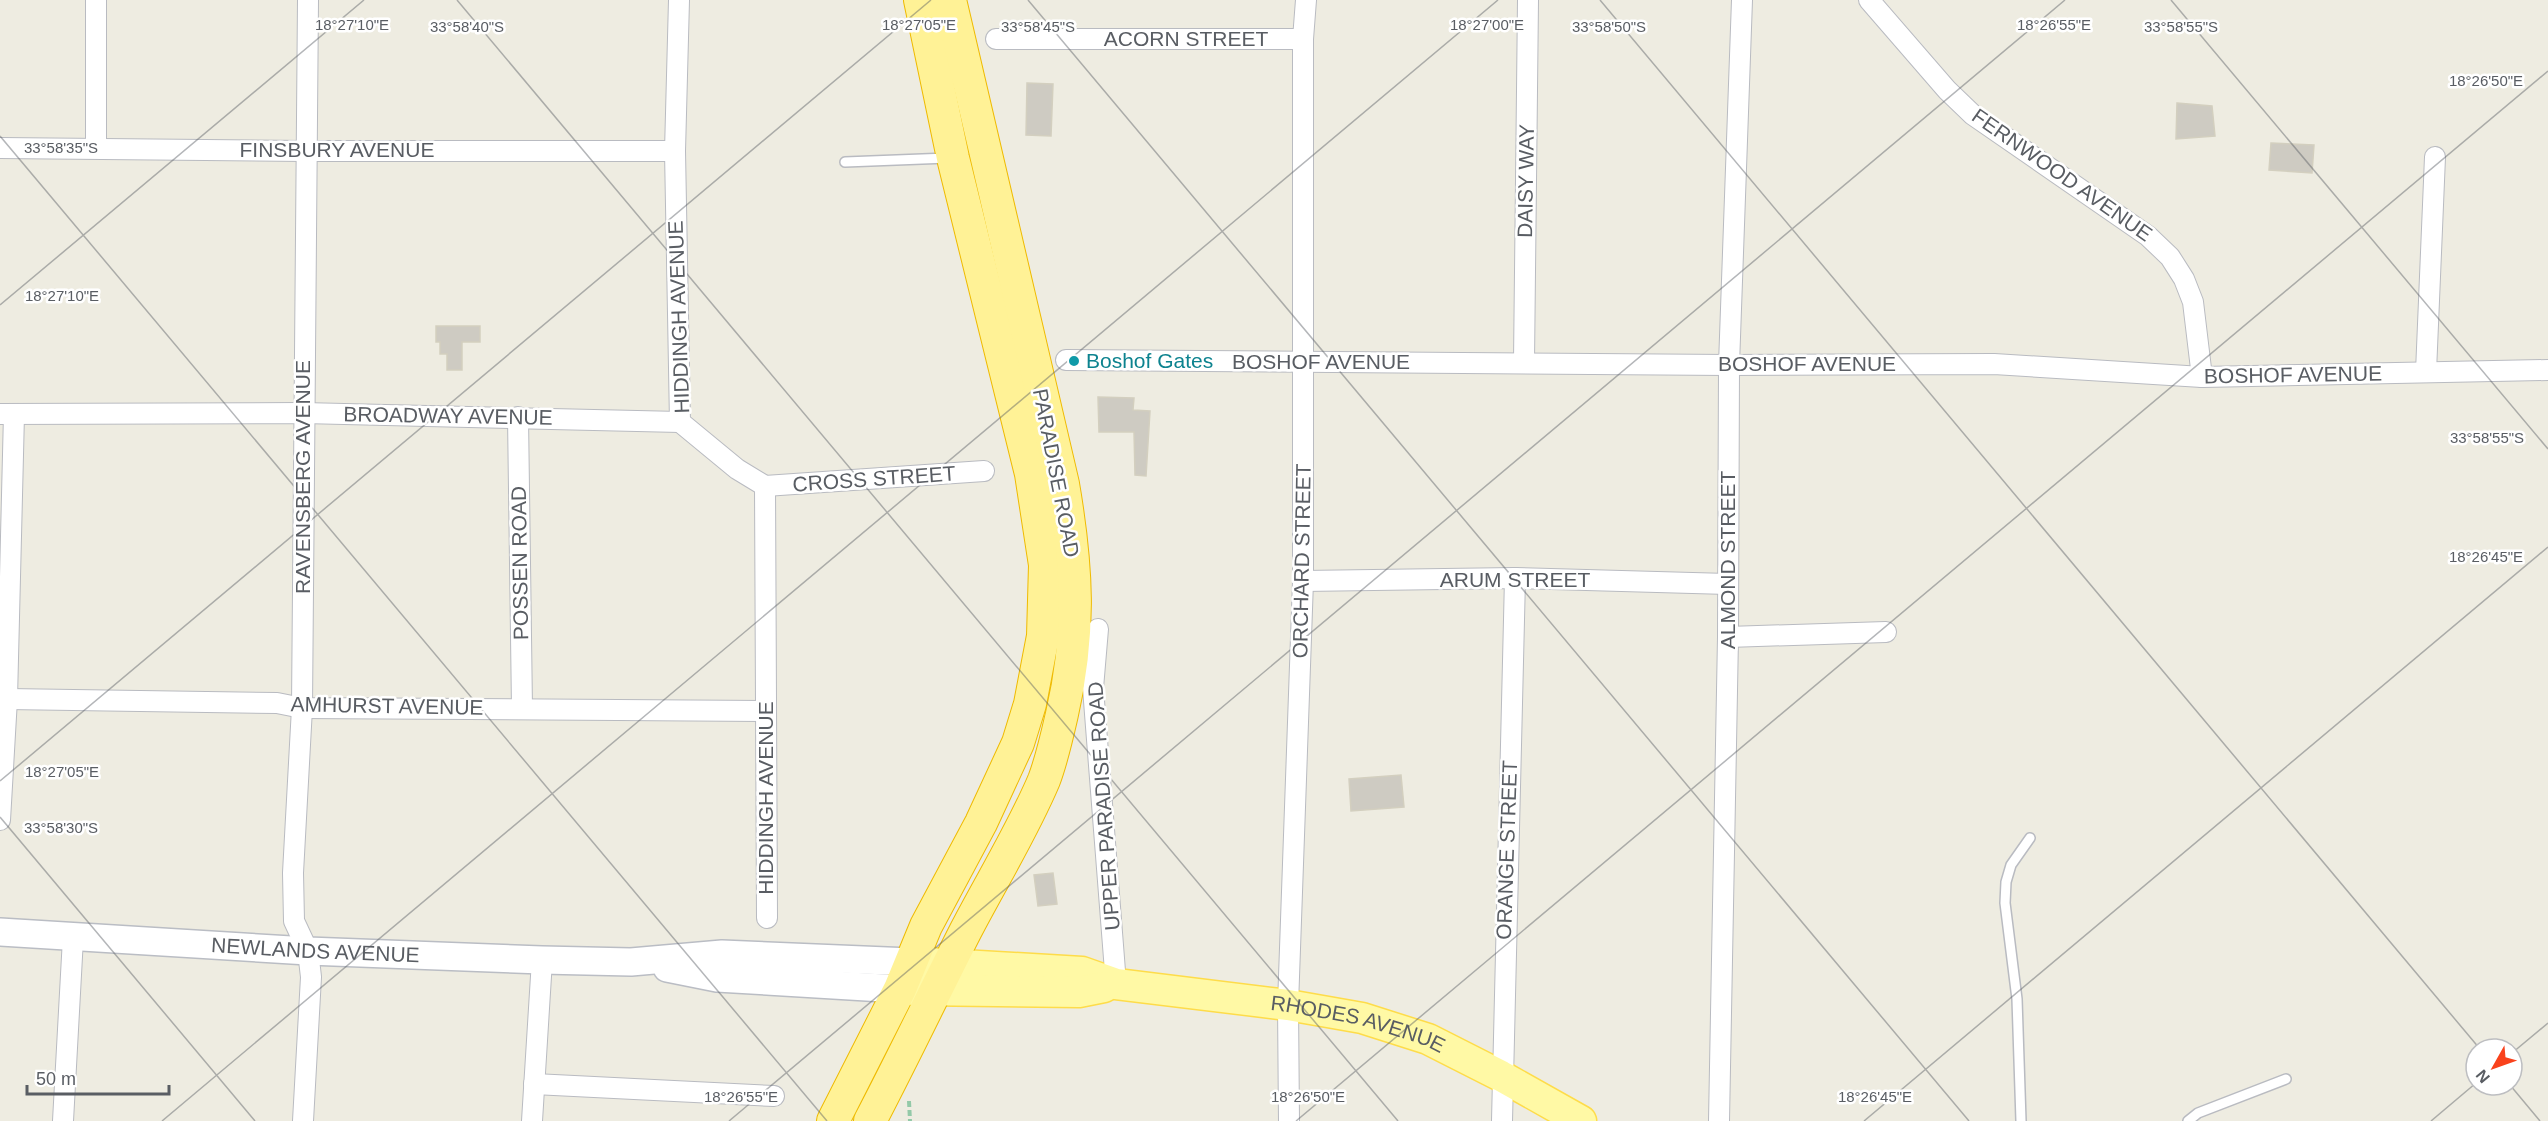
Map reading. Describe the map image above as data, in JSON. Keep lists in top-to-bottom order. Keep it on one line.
{"streets":{"highway":["PARADISE ROAD"],"main road":["NEWLANDS AVENUE","RHODES AVENUE"],"street":["ACORN STREET","FINSBURY AVENUE","FERNWOOD AVENUE","DAISY WAY","HIDDINGH AVENUE","BOSHOF AVENUE","BROADWAY AVENUE","RAVENSBERG AVENUE","CROSS STREET","ALMOND STREET","ORCHARD STREET","POSSEN ROAD","ARUM STREET","AMHURST AVENUE","UPPER PARADISE ROAD","ORANGE STREET"]},"crossings":[["ACORN STREET","ORCHARD STREET"],["FINSBURY AVENUE","HIDDINGH AVENUE"],["FINSBURY AVENUE","RAVENSBERG AVENUE"],["FERNWOOD AVENUE","BOSHOF AVENUE"],["DAISY WAY","BOSHOF AVENUE"],["HIDDINGH AVENUE","BROADWAY AVENUE"],["HIDDINGH AVENUE","CROSS STREET"],["HIDDINGH AVENUE","AMHURST AVENUE"],["BOSHOF AVENUE","ALMOND STREET"],["BOSHOF AVENUE","ORCHARD STREET"],["BROADWAY AVENUE","RAVENSBERG AVENUE"],["BROADWAY AVENUE","POSSEN ROAD"],["PARADISE ROAD","NEWLANDS AVENUE"],["PARADISE ROAD","RHODES AVENUE"],["RAVENSBERG AVENUE","AMHURST AVENUE"],["RAVENSBERG AVENUE","NEWLANDS AVENUE"],["ALMOND STREET","ARUM STREET"],["ORCHARD STREET","ARUM STREET"],["ORCHARD STREET","RHODES AVENUE"],["POSSEN ROAD","AMHURST AVENUE"],["ARUM STREET","ORANGE STREET"],["UPPER PARADISE ROAD","RHODES AVENUE"],["ORANGE STREET","RHODES AVENUE"],["NEWLANDS AVENUE","RHODES AVENUE"]],"places":["Boshof Gates"],"scale_bar":"50 m","north":"bottom left","coordinates":["18°27'10\"E","18°27'05\"E","18°27'00\"E","18°26'55\"E","33°58'55\"S","33°58'40\"S","33°58'45\"S","33°58'50\"S","18°26'50\"E","33°58'35\"S","18°26'45\"E","33°58'30\"S"]}
